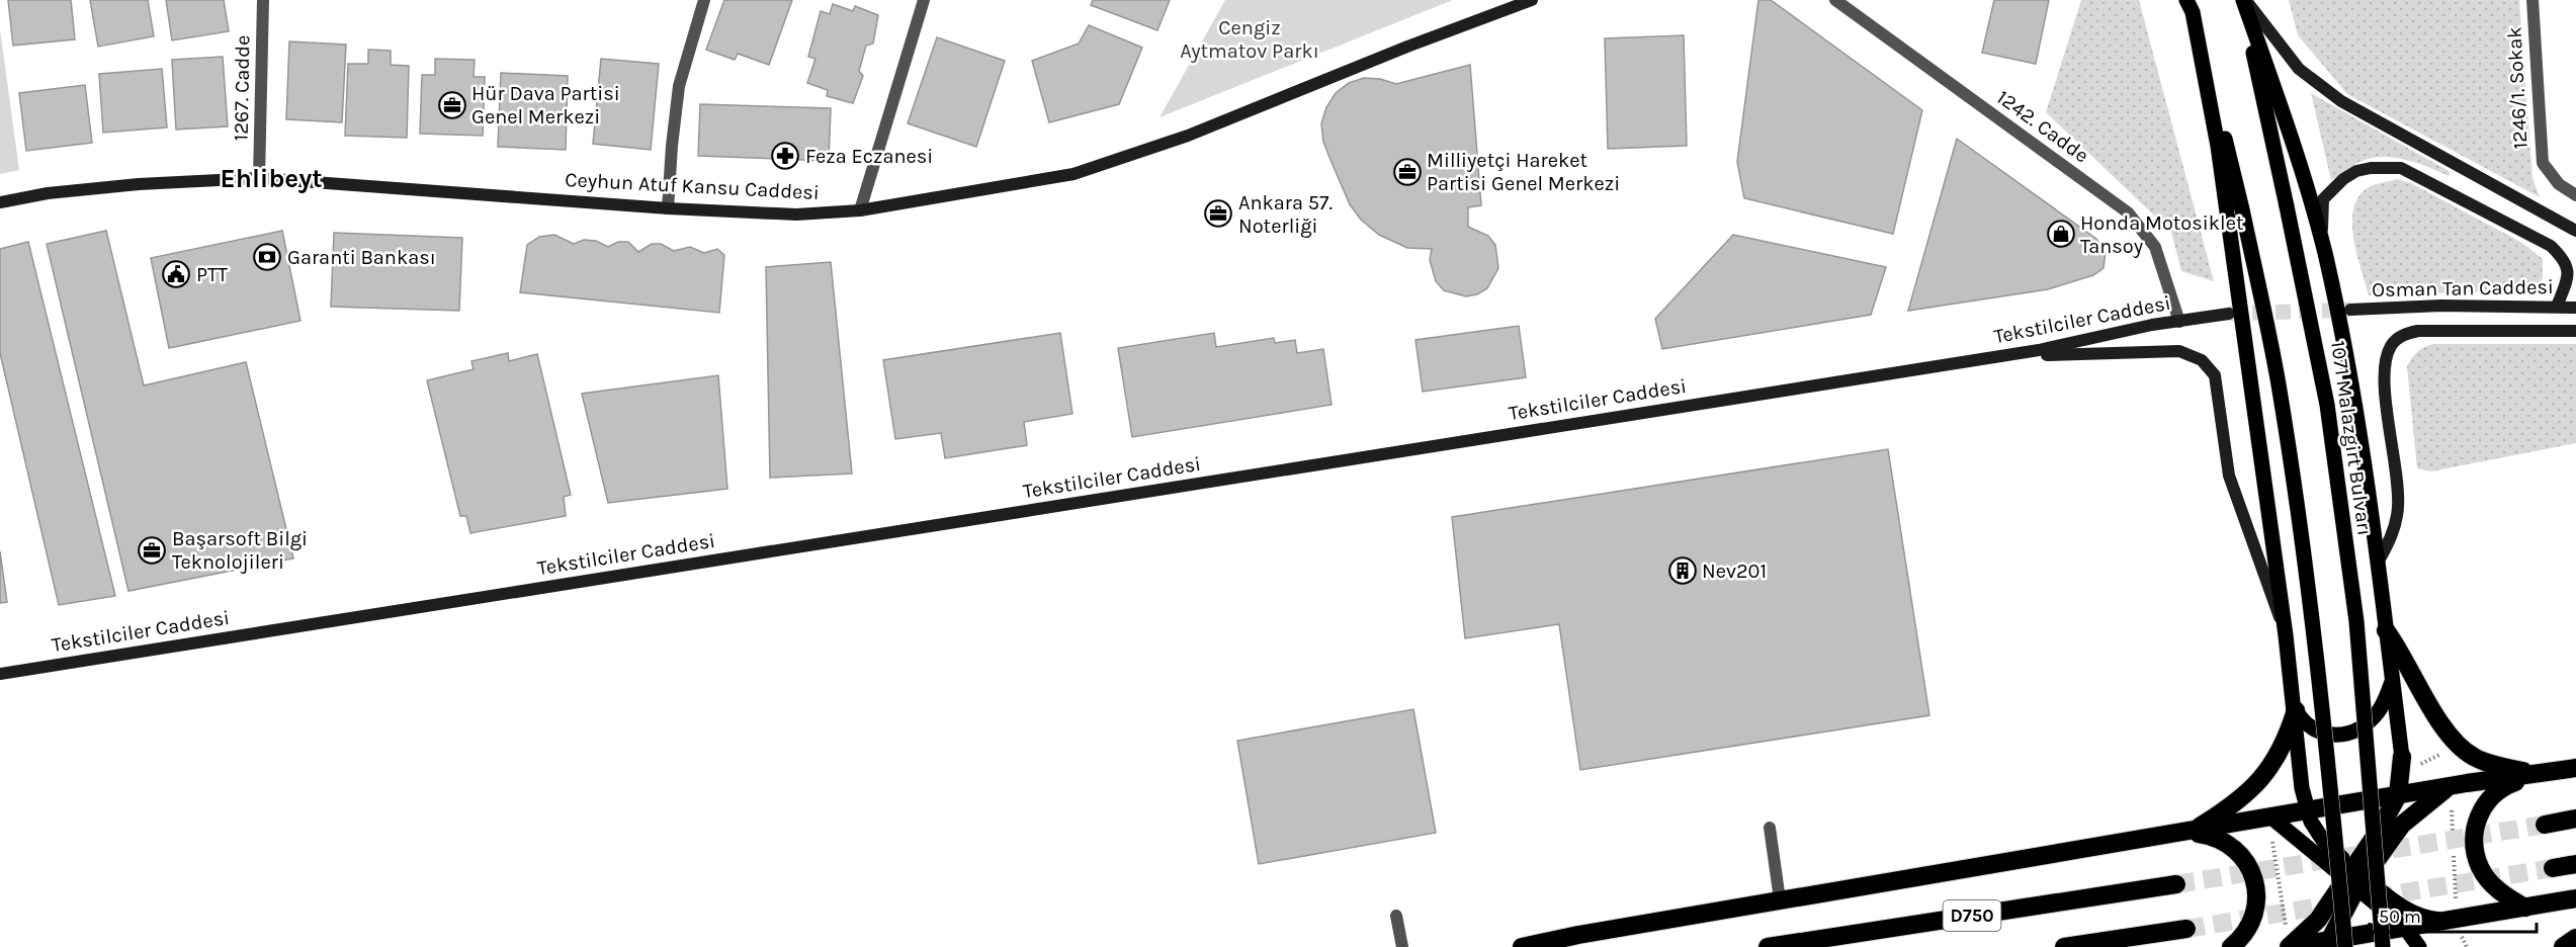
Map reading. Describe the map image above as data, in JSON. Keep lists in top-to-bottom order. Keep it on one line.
{"streets":{"highway":["D750"],"main road":["1071 Malazgirt Bulvarı"],"street":["1267. Cadde","1246/1. Sokak","1242. Cadde","Ceyhun Atuf Kansu Caddesi","Osman Tan Caddesi","Tekstilciler Caddesi"]},"crossings":[["1267. Cadde","Ceyhun Atuf Kansu Caddesi"],["1242. Cadde","Tekstilciler Caddesi"]],"districts":["Ehlibeyt"],"parks":["Cengiz Aytmatov Parkı"],"places":{"office":["Hür Dava Partisi Genel Merkezi","Milliyetçi Hareket Partisi Genel Merkezi","Ankara 57. Noterliği","Başarsoft Bilgi Teknolojileri"],"pharmacy":["Feza Eczanesi"],"shop":["Honda Motosiklet Tansoy"],"bank":["Garanti Bankası"],"public building":["PTT"],"building":["Nev201"]},"scale_bar":"50 m"}
